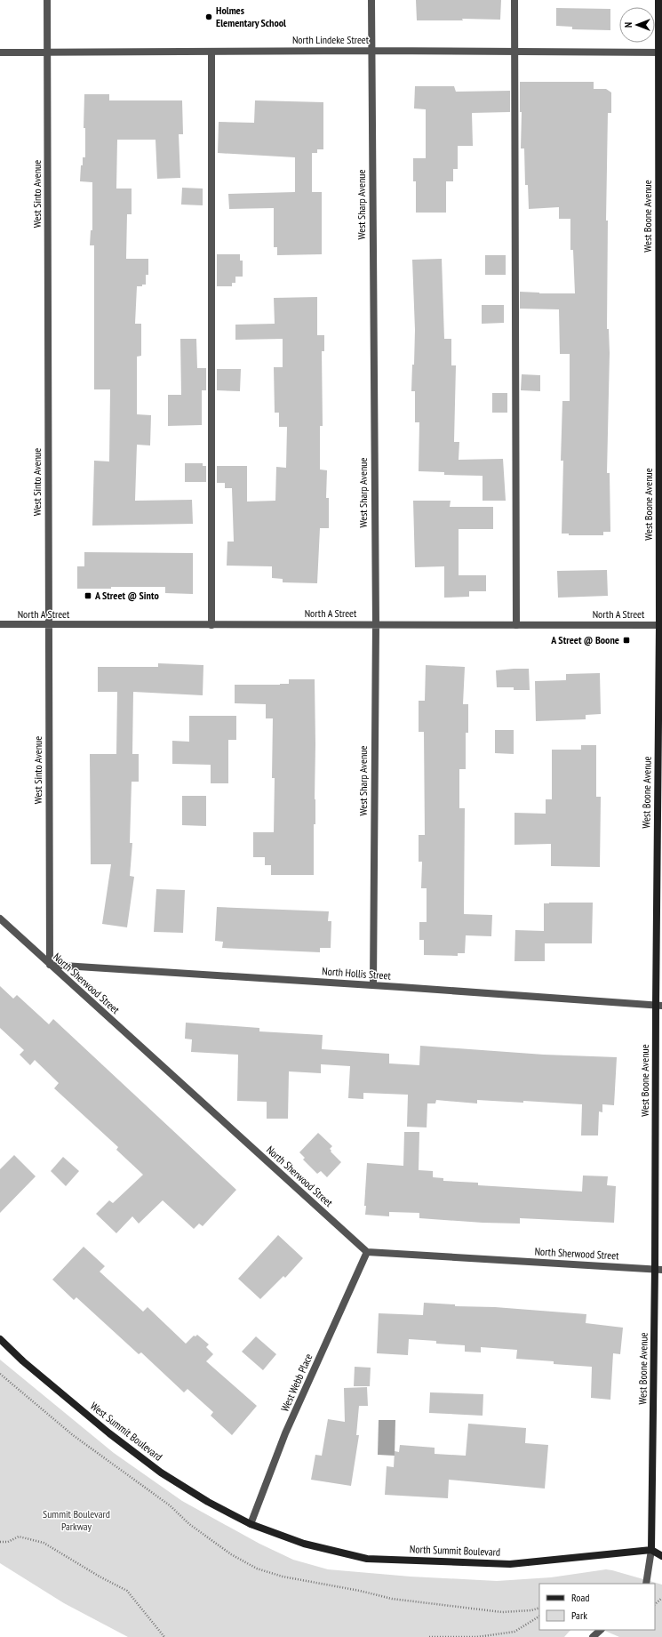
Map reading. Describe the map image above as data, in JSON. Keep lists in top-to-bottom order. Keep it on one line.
{"streets":{"main road":["West Boone Avenue","West Summit Boulevard","North Summit Boulevard"],"street":["North Lindeke Street","West Sinto Avenue","West Sharp Avenue","North A Street","North Hollis Street","North Sherwood Street","West Webb Place"]},"crossings":[["North Lindeke Street","West Sinto Avenue"],["North Lindeke Street","West Sharp Avenue"],["North Lindeke Street","West Boone Avenue"],["West Sinto Avenue","North A Street"],["West Sinto Avenue","North Hollis Street"],["West Sinto Avenue","North Sherwood Street"],["West Sharp Avenue","North A Street"],["West Sharp Avenue","North Hollis Street"],["West Boone Avenue","North A Street"],["West Boone Avenue","North Hollis Street"],["West Boone Avenue","North Sherwood Street"],["West Boone Avenue","North Summit Boulevard"],["North Hollis Street","North Sherwood Street"],["North Sherwood Street","West Webb Place"],["West Webb Place","West Summit Boulevard"],["West Webb Place","North Summit Boulevard"],["West Summit Boulevard","North Summit Boulevard"]],"parks":["Summit Boulevard Parkway"],"places":{"other":["Holmes Elementary School"],"transit":["A Street @ Sinto","A Street @ Boone"]},"legend":["Road","Park"],"north":"left"}
